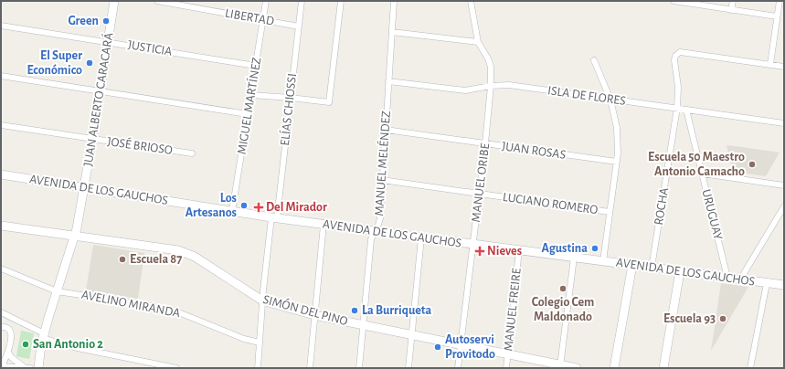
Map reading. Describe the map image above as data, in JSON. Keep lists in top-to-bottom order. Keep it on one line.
{"streets":{"street":["LIBERTAD","JUSTICIA","ISLA DE FLORES","JUAN ALBERTO CARACARÁ","MIGUEL MARTÍNEZ","ELÍAS CHIOSSI","JOSÉ BRIOSO","JUAN ROSAS","MANUEL MELÉNDEZ","MANUEL ORIBE","AVENIDA DE LOS GAUCHOS","LUCIANO ROMERO","ROCHA","URUGUAY","AVELINO MIRANDA","MANUEL FREIRE","SIMÓN DEL PINO"]},"crossings":[["LIBERTAD","MIGUEL MARTÍNEZ"],["LIBERTAD","ELÍAS CHIOSSI"],["JUSTICIA","JUAN ALBERTO CARACARÁ"],["JUSTICIA","MIGUEL MARTÍNEZ"],["ISLA DE FLORES","MANUEL MELÉNDEZ"],["ISLA DE FLORES","MANUEL ORIBE"],["ISLA DE FLORES","ROCHA"],["ISLA DE FLORES","URUGUAY"],["JUAN ALBERTO CARACARÁ","JOSÉ BRIOSO"],["JUAN ALBERTO CARACARÁ","AVENIDA DE LOS GAUCHOS"],["JUAN ALBERTO CARACARÁ","AVELINO MIRANDA"],["JUAN ALBERTO CARACARÁ","SIMÓN DEL PINO"],["MIGUEL MARTÍNEZ","AVENIDA DE LOS GAUCHOS"],["ELÍAS CHIOSSI","AVENIDA DE LOS GAUCHOS"],["ELÍAS CHIOSSI","AVELINO MIRANDA"],["ELÍAS CHIOSSI","SIMÓN DEL PINO"],["JUAN ROSAS","MANUEL MELÉNDEZ"],["JUAN ROSAS","MANUEL ORIBE"],["MANUEL MELÉNDEZ","AVENIDA DE LOS GAUCHOS"],["MANUEL MELÉNDEZ","LUCIANO ROMERO"],["MANUEL MELÉNDEZ","SIMÓN DEL PINO"],["MANUEL ORIBE","AVENIDA DE LOS GAUCHOS"],["MANUEL ORIBE","LUCIANO ROMERO"],["MANUEL ORIBE","SIMÓN DEL PINO"],["AVENIDA DE LOS GAUCHOS","ROCHA"],["AVENIDA DE LOS GAUCHOS","URUGUAY"],["AVENIDA DE LOS GAUCHOS","MANUEL FREIRE"],["MANUEL FREIRE","SIMÓN DEL PINO"]],"places":{"other":["Green","El Super Económico","Escuela 50 Maestro Antonio Camacho","Los Artesanos","Agustina","Escuela 87","Colegio Cem Maldonado","La Burriqueta","Escuela 93","San Antonio 2","Autoservi Provitodo"],"health":["Del Mirador","Nieves"]}}
